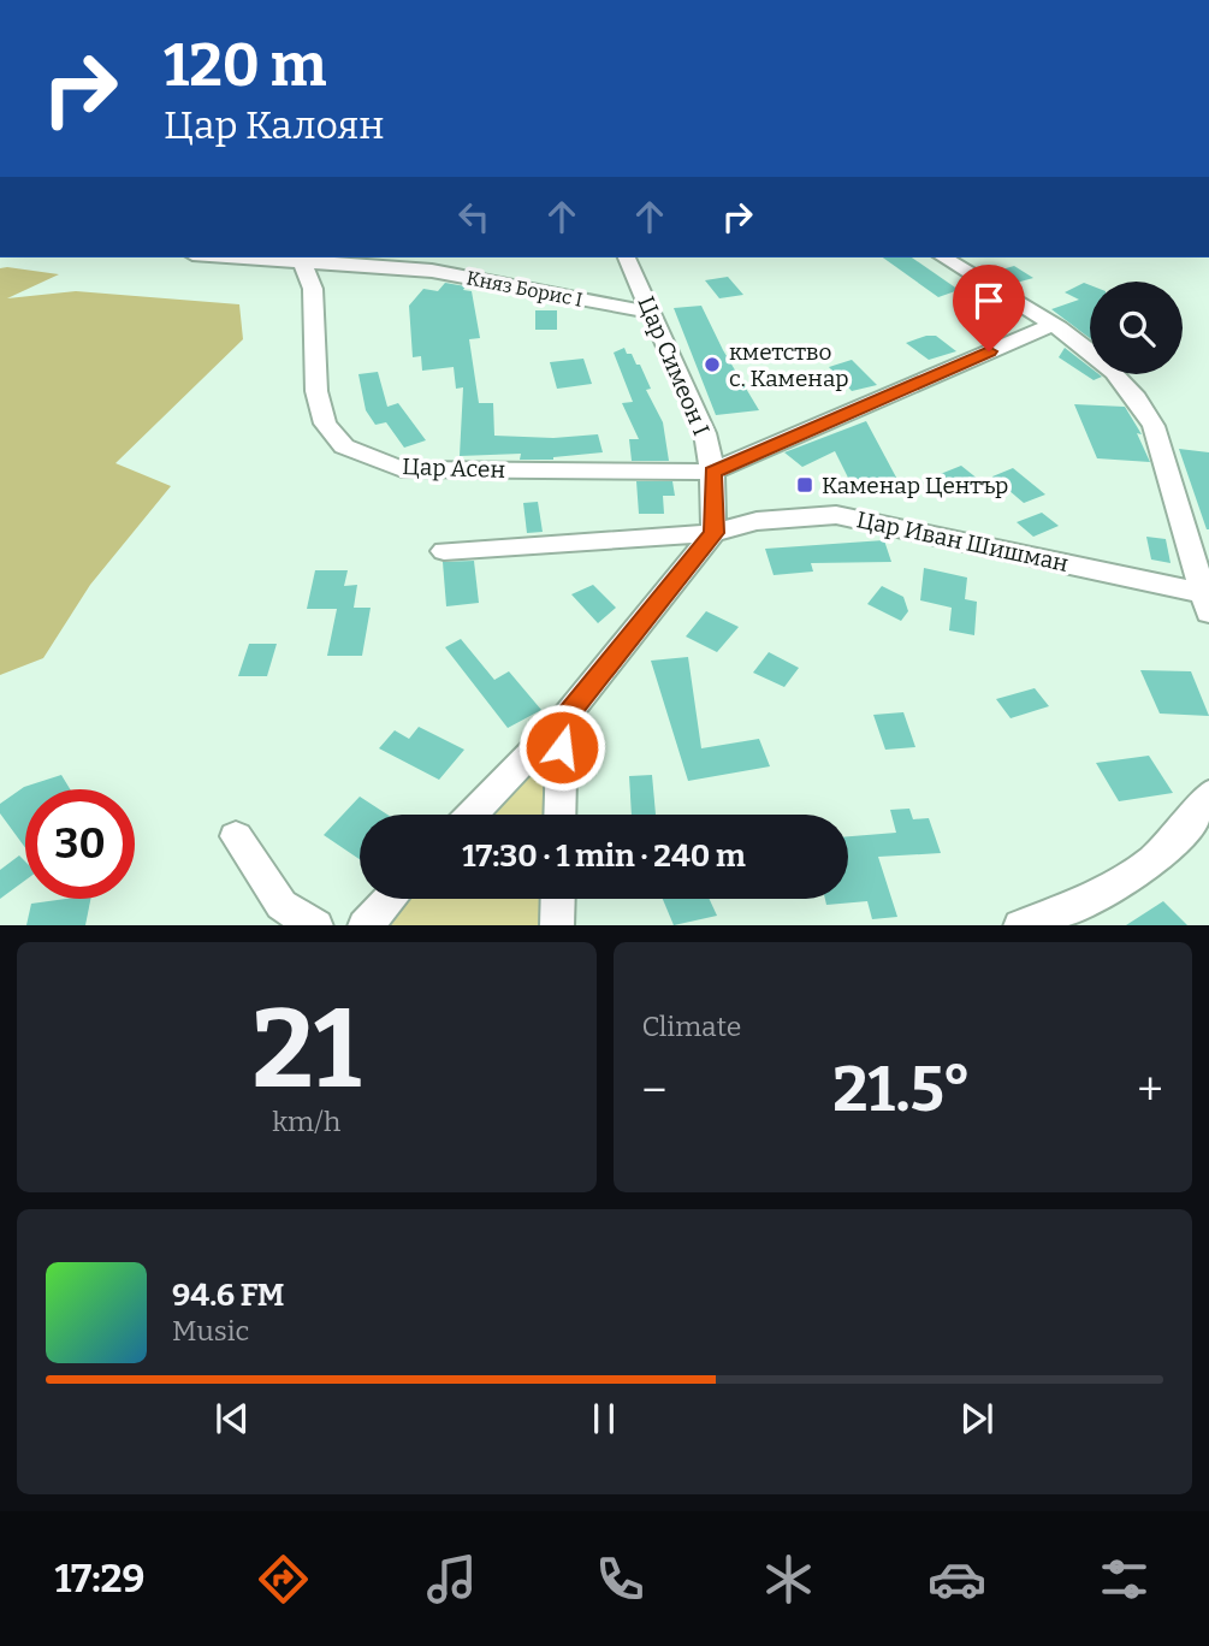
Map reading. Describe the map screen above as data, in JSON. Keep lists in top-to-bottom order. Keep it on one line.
{"streets":{"street":["Княз Борис I","Цар Симеон I","Цар Асен","Цар Иван Шишман"]},"crossings":[["Княз Борис I","Цар Симеон I"],["Княз Борис I","Цар Асен"],["Цар Симеон I","Цар Асен"],["Цар Симеон I","Цар Иван Шишман"]],"places":{"other":["кметство с. Каменар"],"transit":["Каменар Център"]},"page":{"turn":["120 m","Цар Калоян"],"limit":"30","trip":"17:30 · 1 min · 240 m","tile":[["21","km/h"],"Climate"],"heat":["−","21.5°","+"],"song":["94.6 FM","Music"],"tabs":"17:29"}}
